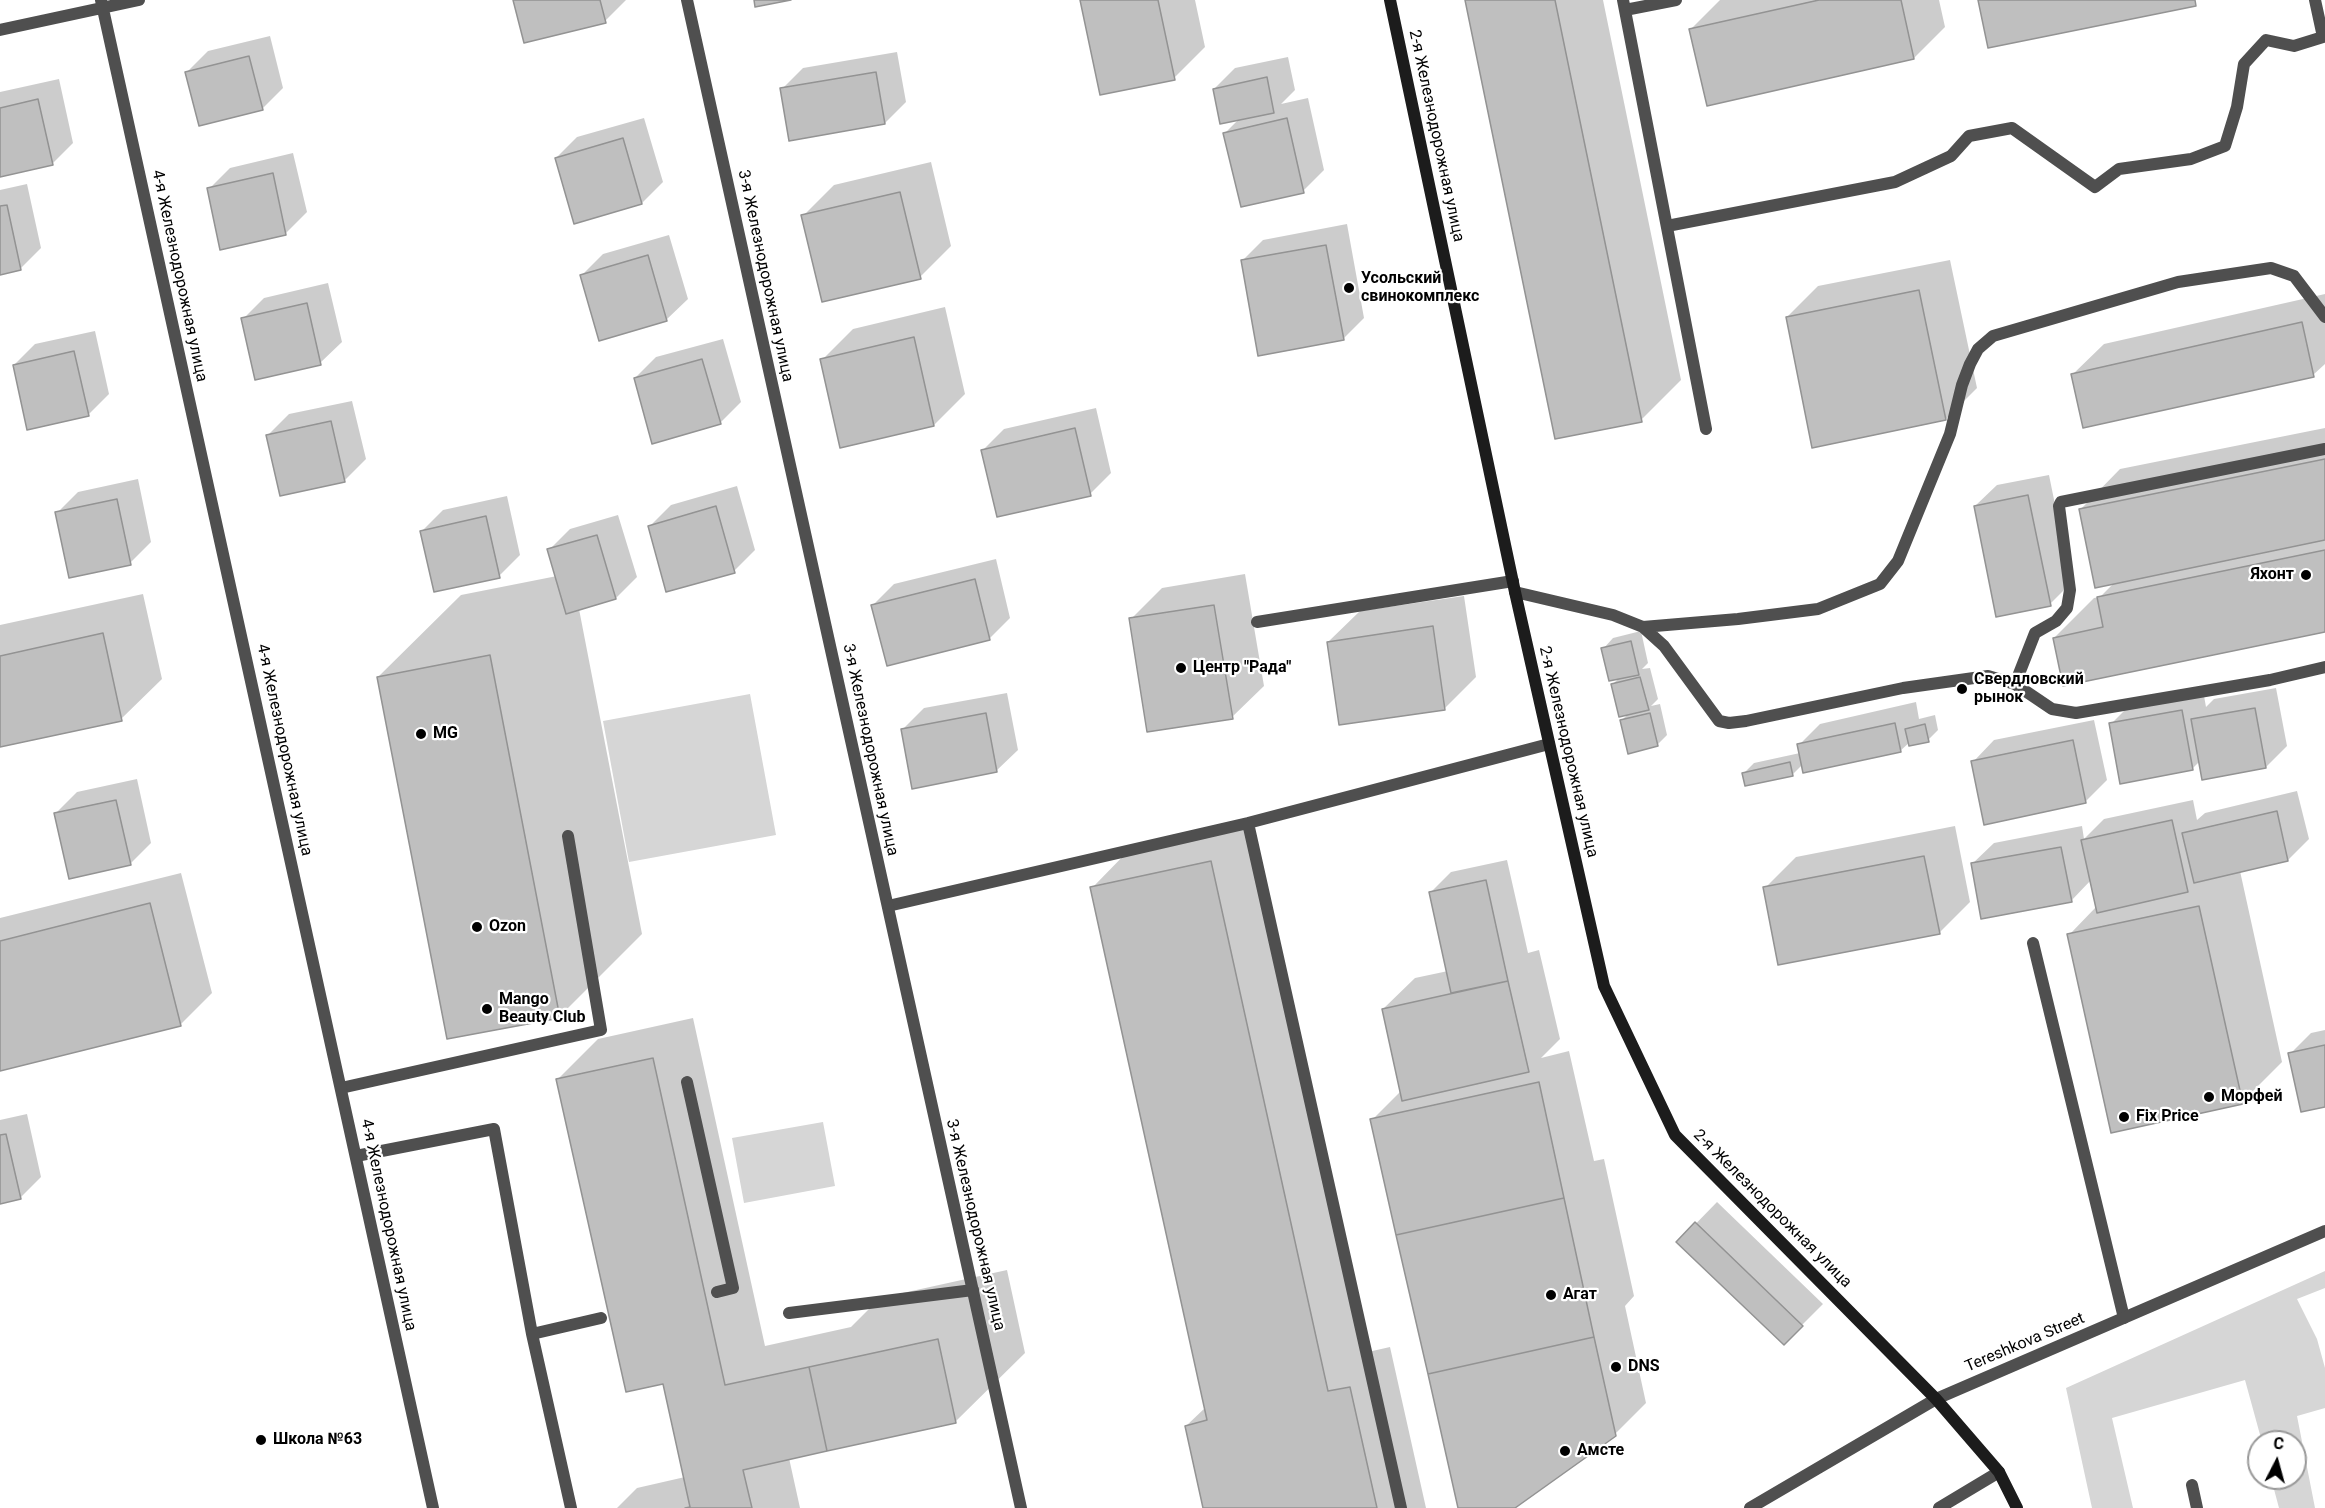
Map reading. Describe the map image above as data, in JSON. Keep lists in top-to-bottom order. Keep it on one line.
{"streets":{"main road":["2-я Железнодорожная улица"],"street":["4-я Железнодорожная улица","3-я Железнодорожная улица","Tereshkova Street"]},"crossings":[["2-я Железнодорожная улица","Tereshkova Street"]],"places":["Усольский свинокомплекс","Яхонт","Центр \"Рада\"","Свердловский рынок","MG","Ozon","Mango Beauty Club","Морфей","Fix Price","Агат","DNS","Школа №63","Амсте"],"north":"top"}
